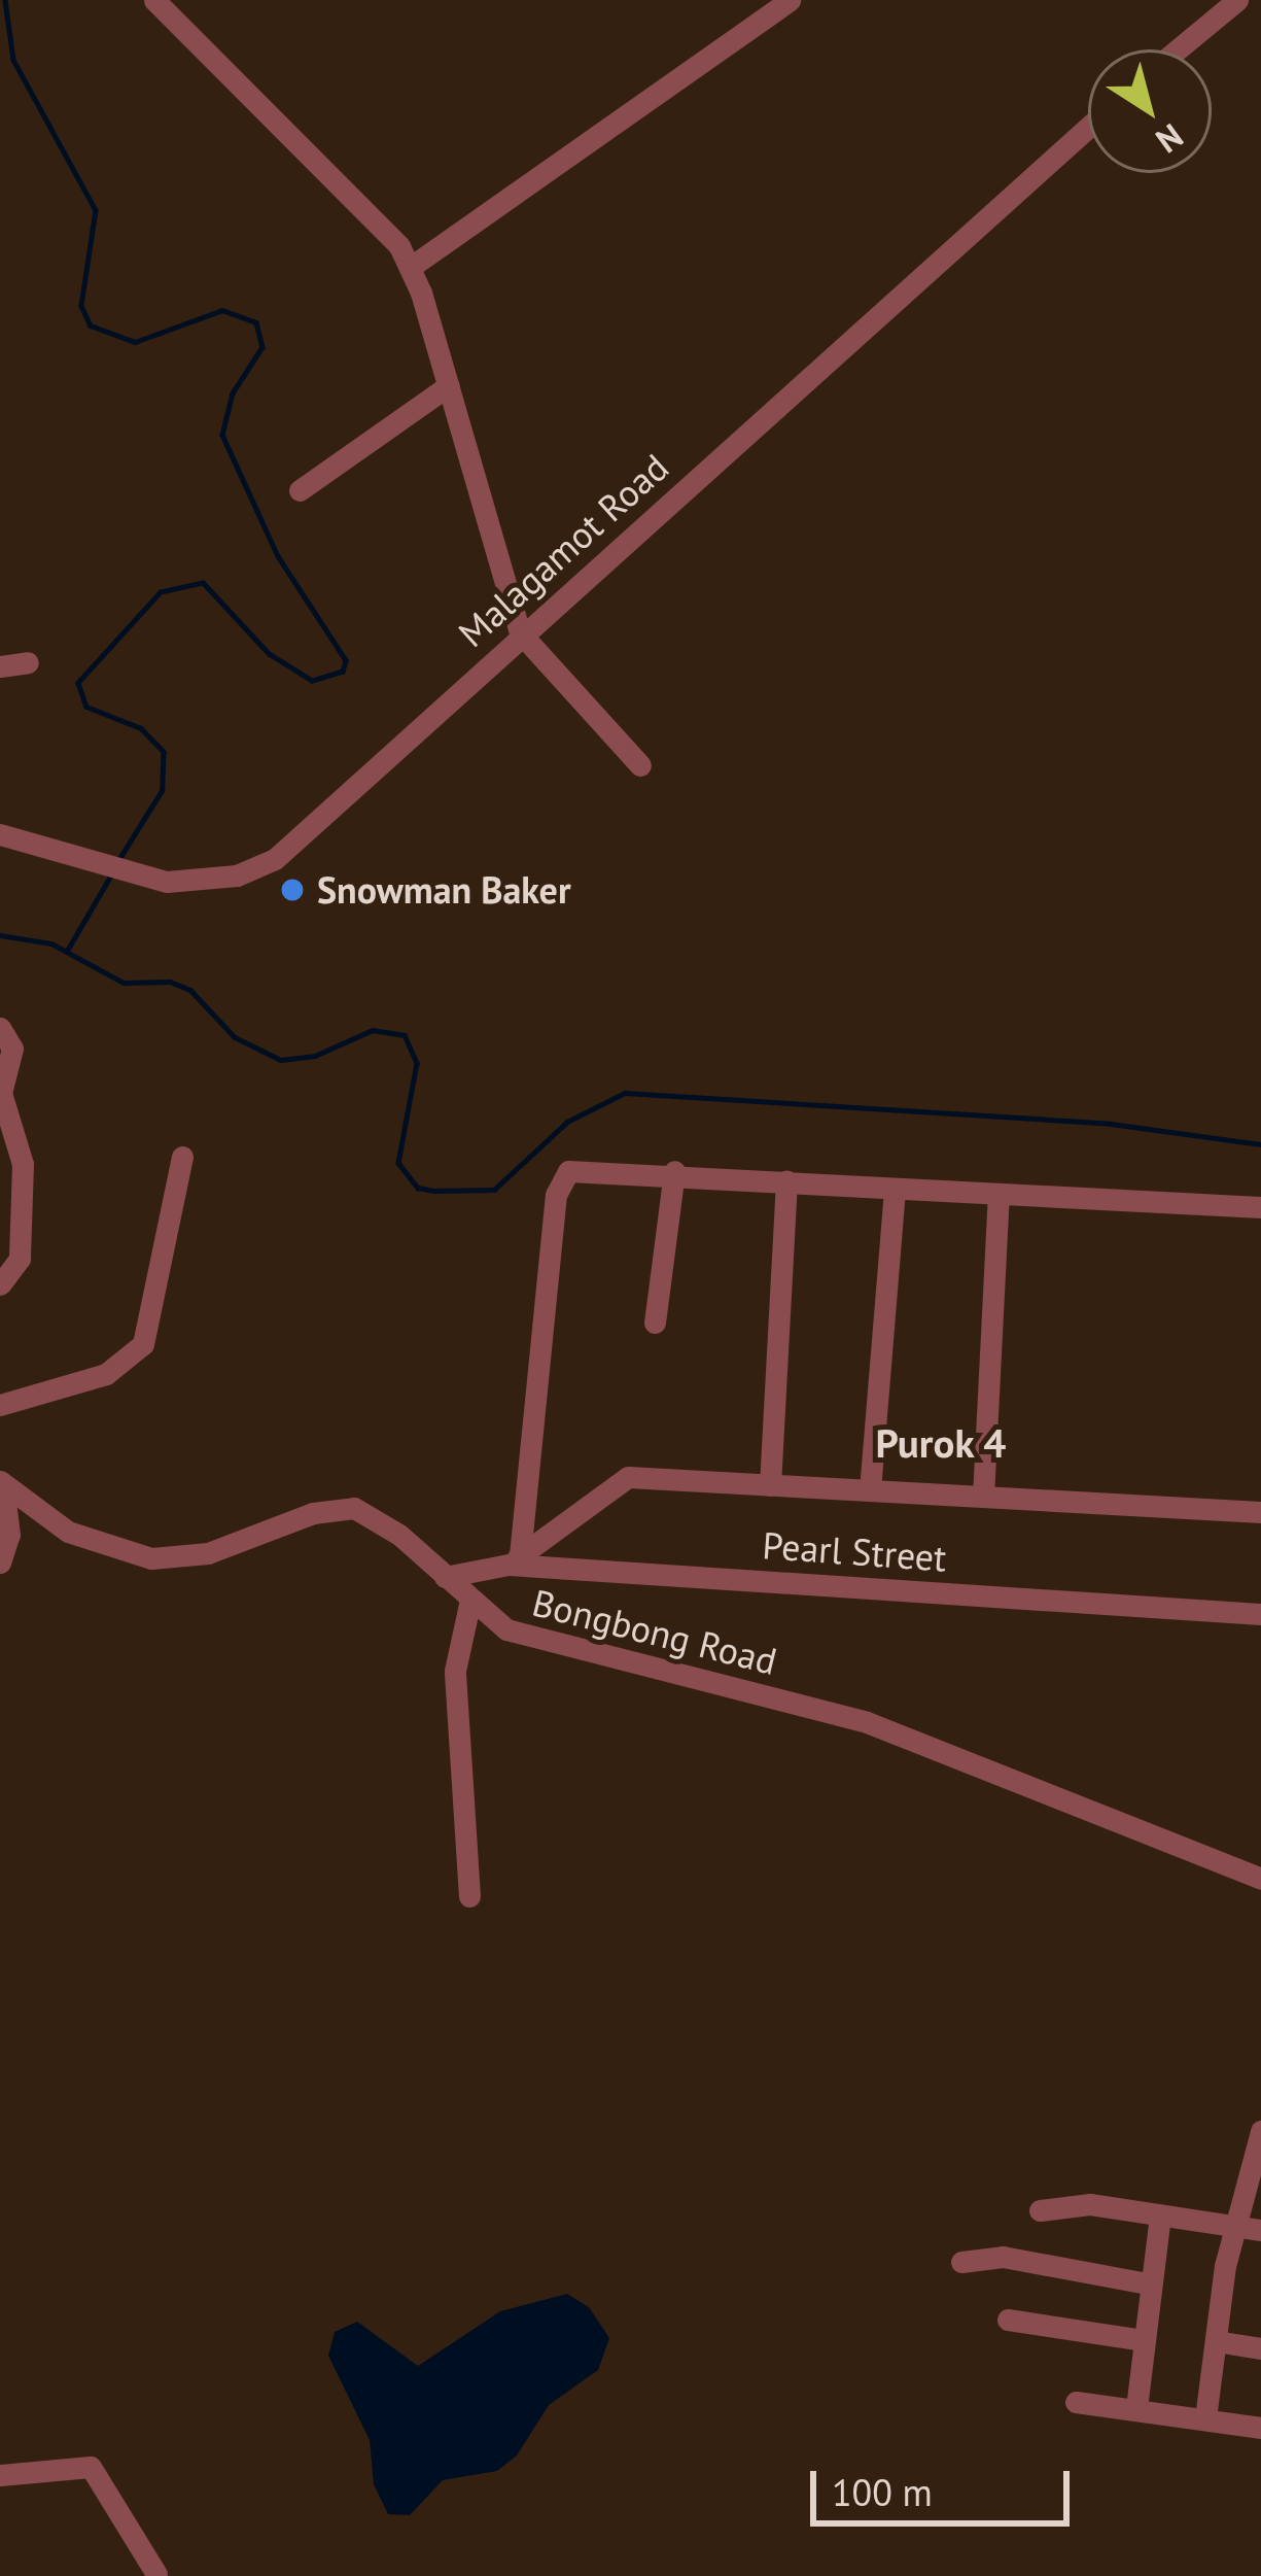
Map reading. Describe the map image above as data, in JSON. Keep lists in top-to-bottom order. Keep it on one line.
{"streets":{"street":["Malagamot Road","Pearl Street","Bongbong Road"]},"crossings":[["Pearl Street","Bongbong Road"]],"districts":["Purok 4"],"places":["Snowman Baker"],"scale_bar":"100 m","north":"bottom right"}
